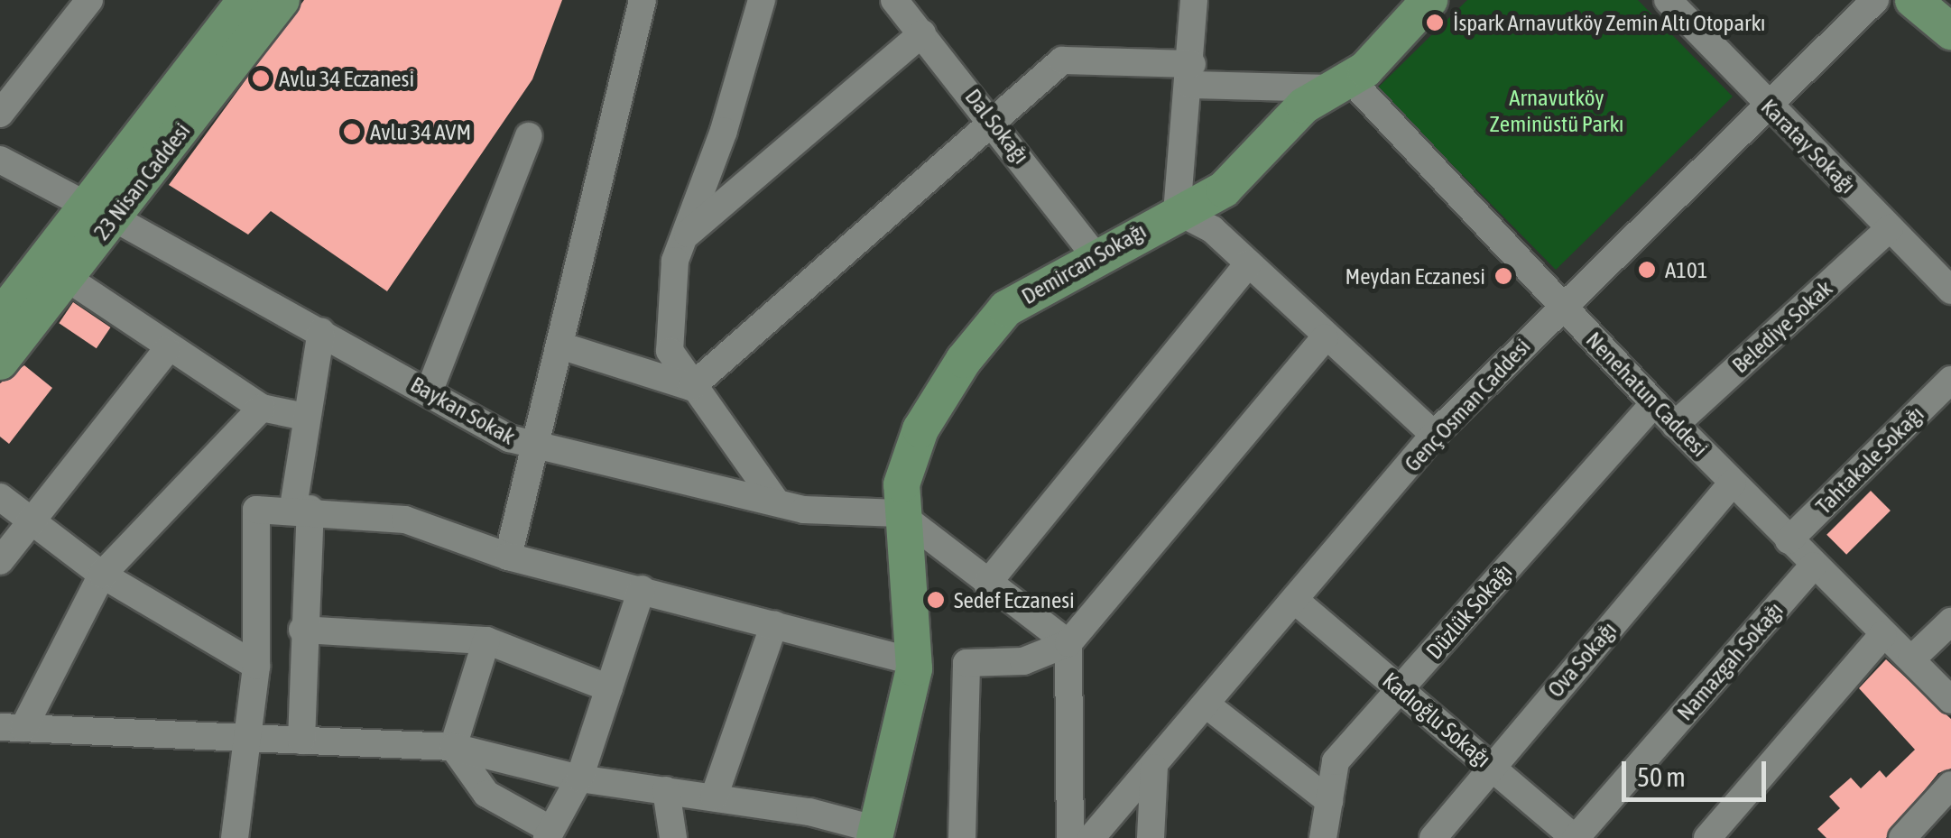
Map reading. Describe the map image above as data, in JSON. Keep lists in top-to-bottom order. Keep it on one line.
{"streets":{"main road":["23 Nisan Caddesi","Demircan Sokağı"],"street":["Dal Sokağı","Karatay Sokağı","Belediye Sokak","Nenehatun Caddesi","Genç Osman Caddesi","Baykan Sokak","Tahtakale Sokağı","Düzlük Sokağı","Ova Sokağı","Namazgah Sokağı","Kadıoğlu Sokağı"]},"crossings":[["Dal Sokağı","Demircan Sokağı"],["Karatay Sokağı","Belediye Sokak"],["Karatay Sokağı","Genç Osman Caddesi"],["23 Nisan Caddesi","Baykan Sokak"],["Demircan Sokağı","Nenehatun Caddesi"],["Demircan Sokağı","Baykan Sokak"],["Belediye Sokak","Nenehatun Caddesi"],["Nenehatun Caddesi","Genç Osman Caddesi"],["Nenehatun Caddesi","Tahtakale Sokağı"],["Nenehatun Caddesi","Düzlük Sokağı"],["Nenehatun Caddesi","Ova Sokağı"],["Nenehatun Caddesi","Namazgah Sokağı"],["Genç Osman Caddesi","Kadıoğlu Sokağı"],["Düzlük Sokağı","Kadıoğlu Sokağı"],["Ova Sokağı","Kadıoğlu Sokağı"],["Namazgah Sokağı","Kadıoğlu Sokağı"]],"parks":["Arnavutköy Zeminüstü Parkı"],"places":["İspark Arnavutköy Zemin Altı Otoparkı","Avlu 34 Eczanesi","Avlu 34 AVM","A101","Meydan Eczanesi","Sedef Eczanesi"],"scale_bar":"50 m"}
